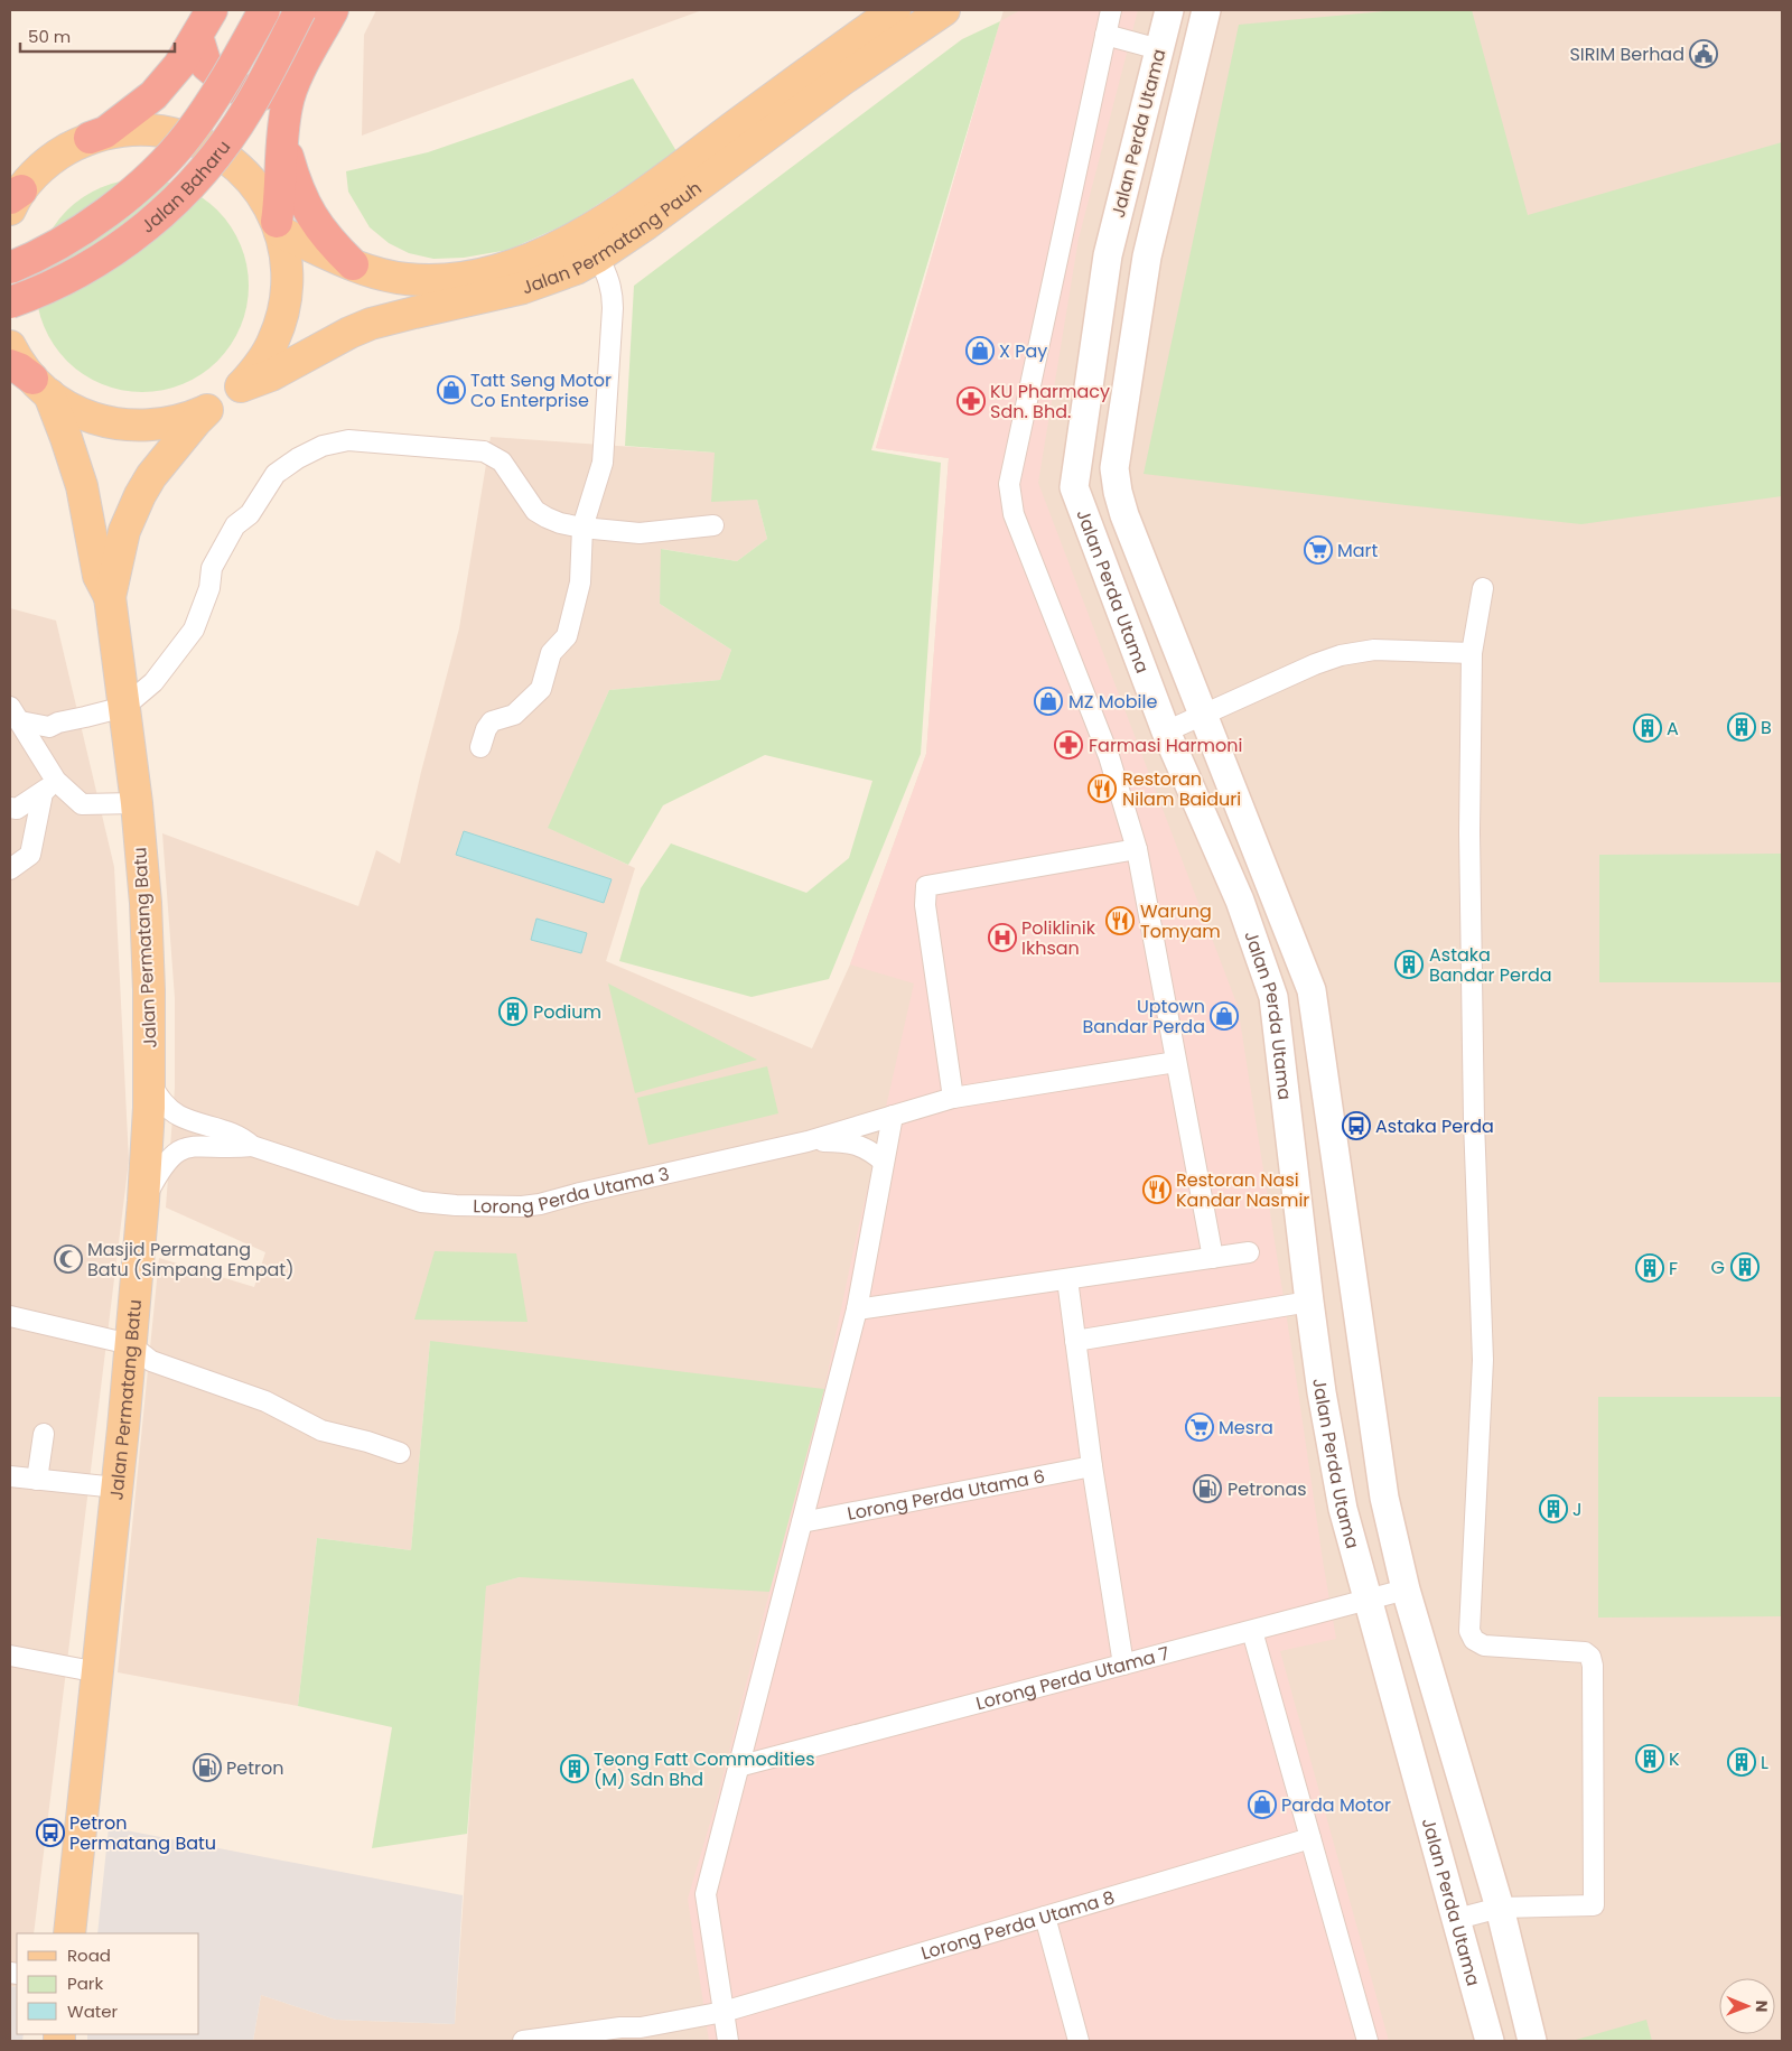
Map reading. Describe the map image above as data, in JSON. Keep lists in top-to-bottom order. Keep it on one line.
{"streets":{"highway":["Jalan Baharu"],"main road":["Jalan Permatang Pauh","Jalan Permatang Batu"],"street":["Jalan Perda Utama","Lorong Perda Utama 3","Lorong Perda Utama 6","Lorong Perda Utama 7","Lorong Perda Utama 8"]},"crossings":[["Jalan Perda Utama","Lorong Perda Utama 7"],["Jalan Permatang Batu","Lorong Perda Utama 3"]],"places":{"public building":["SIRIM Berhad"],"shop":["X Pay","Tatt Seng Motor Co Enterprise","MZ Mobile","Uptown Bandar Perda","Parda Motor"],"pharmacy":["KU Pharmacy Sdn. Bhd.","Farmasi Harmoni"],"supermarket":["Mart","Mesra"],"building":["B","A","Astaka Bandar Perda","Podium","G","F","J","K","L","Teong Fatt Commodities (M) Sdn Bhd"],"restaurant":["Restoran Nilam Baiduri","Warung Tomyam","Restoran Nasi Kandar Nasmir"],"hospital":["Poliklinik Ikhsan"],"bus stop":["Astaka Perda","Petron Permatang Batu"],"mosque":["Masjid Permatang Batu (Simpang Empat)"],"fuel station":["Petronas","Petron"]},"legend":["Road","Park","Water"],"scale_bar":"50 m","north":"right"}
